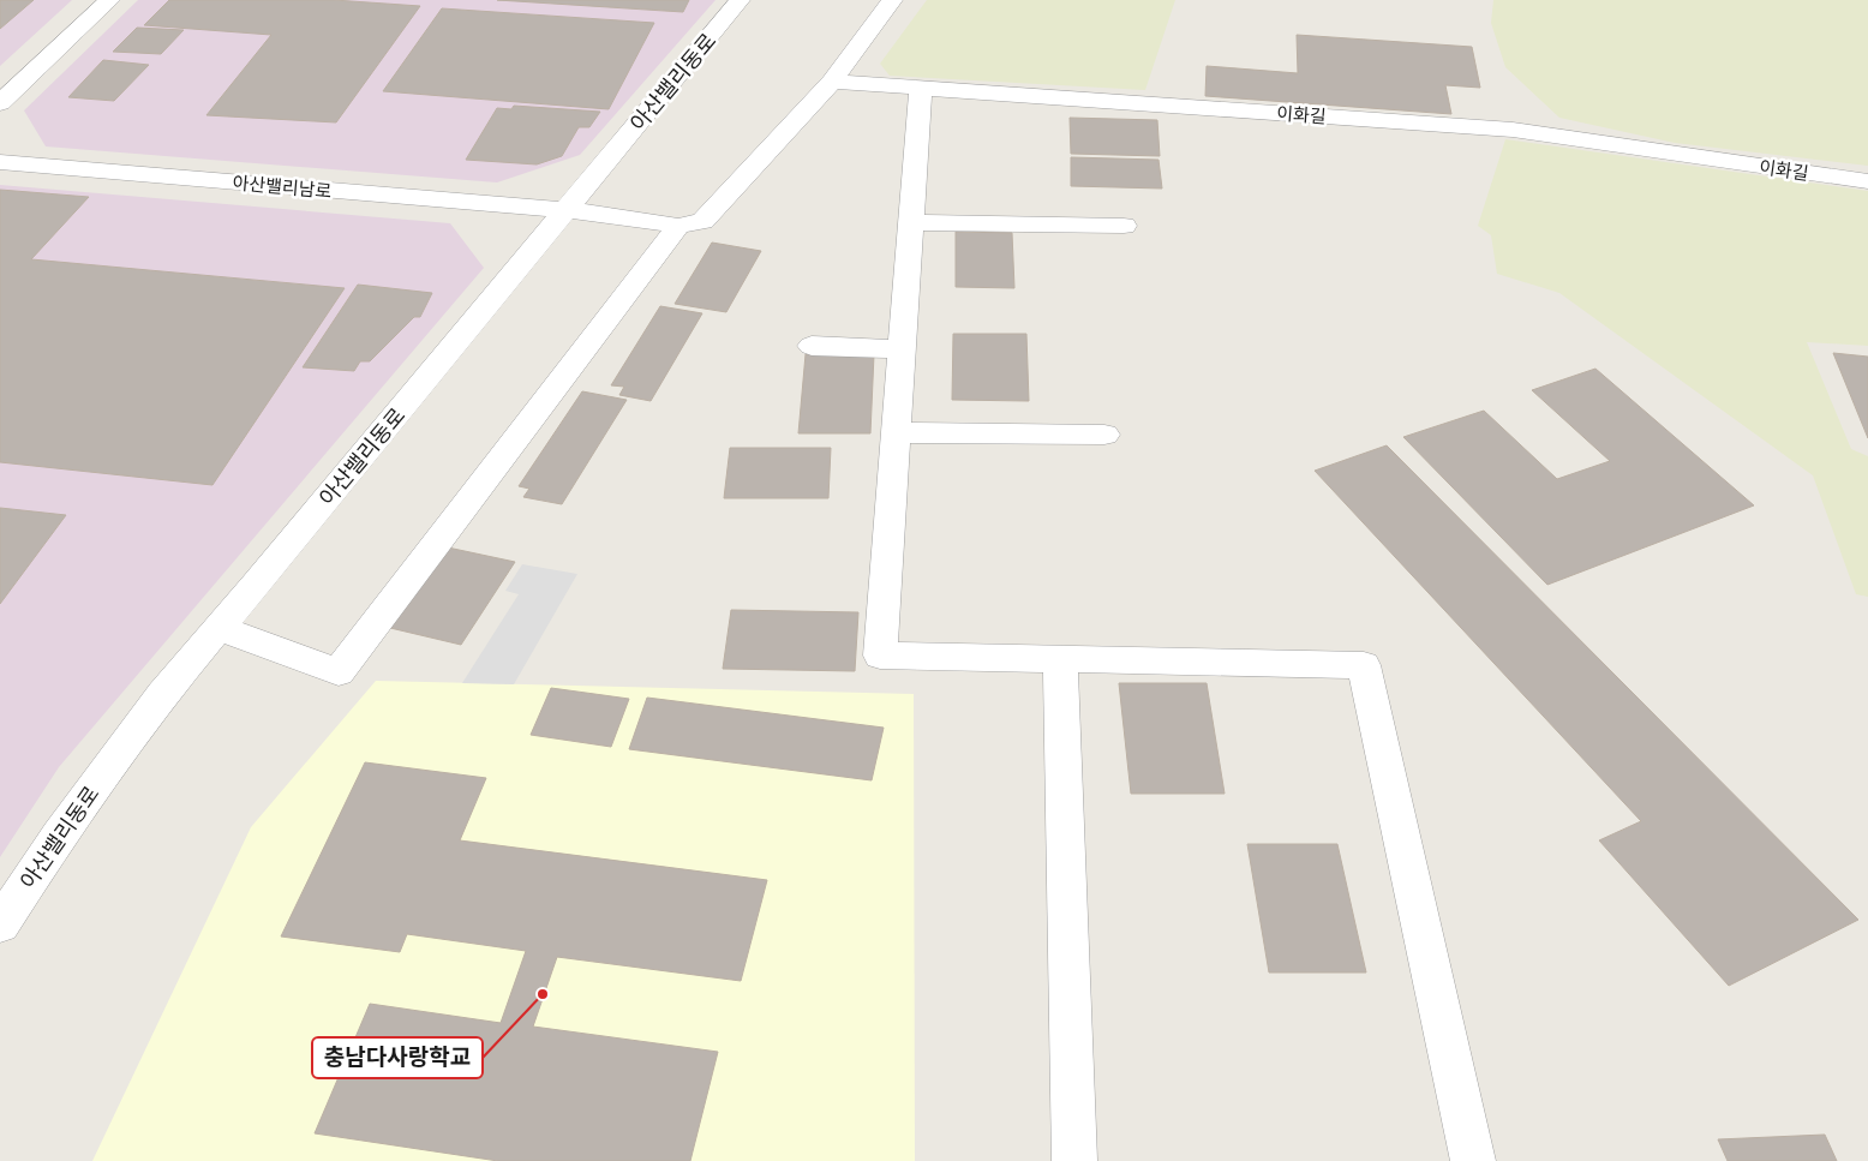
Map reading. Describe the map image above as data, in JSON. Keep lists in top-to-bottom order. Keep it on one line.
{"streets":{"street":["아산밸리동로","이화길","아산밸리남로"]},"crossings":[["아산밸리동로","아산밸리남로"]],"places":["충남다사랑학교"]}
